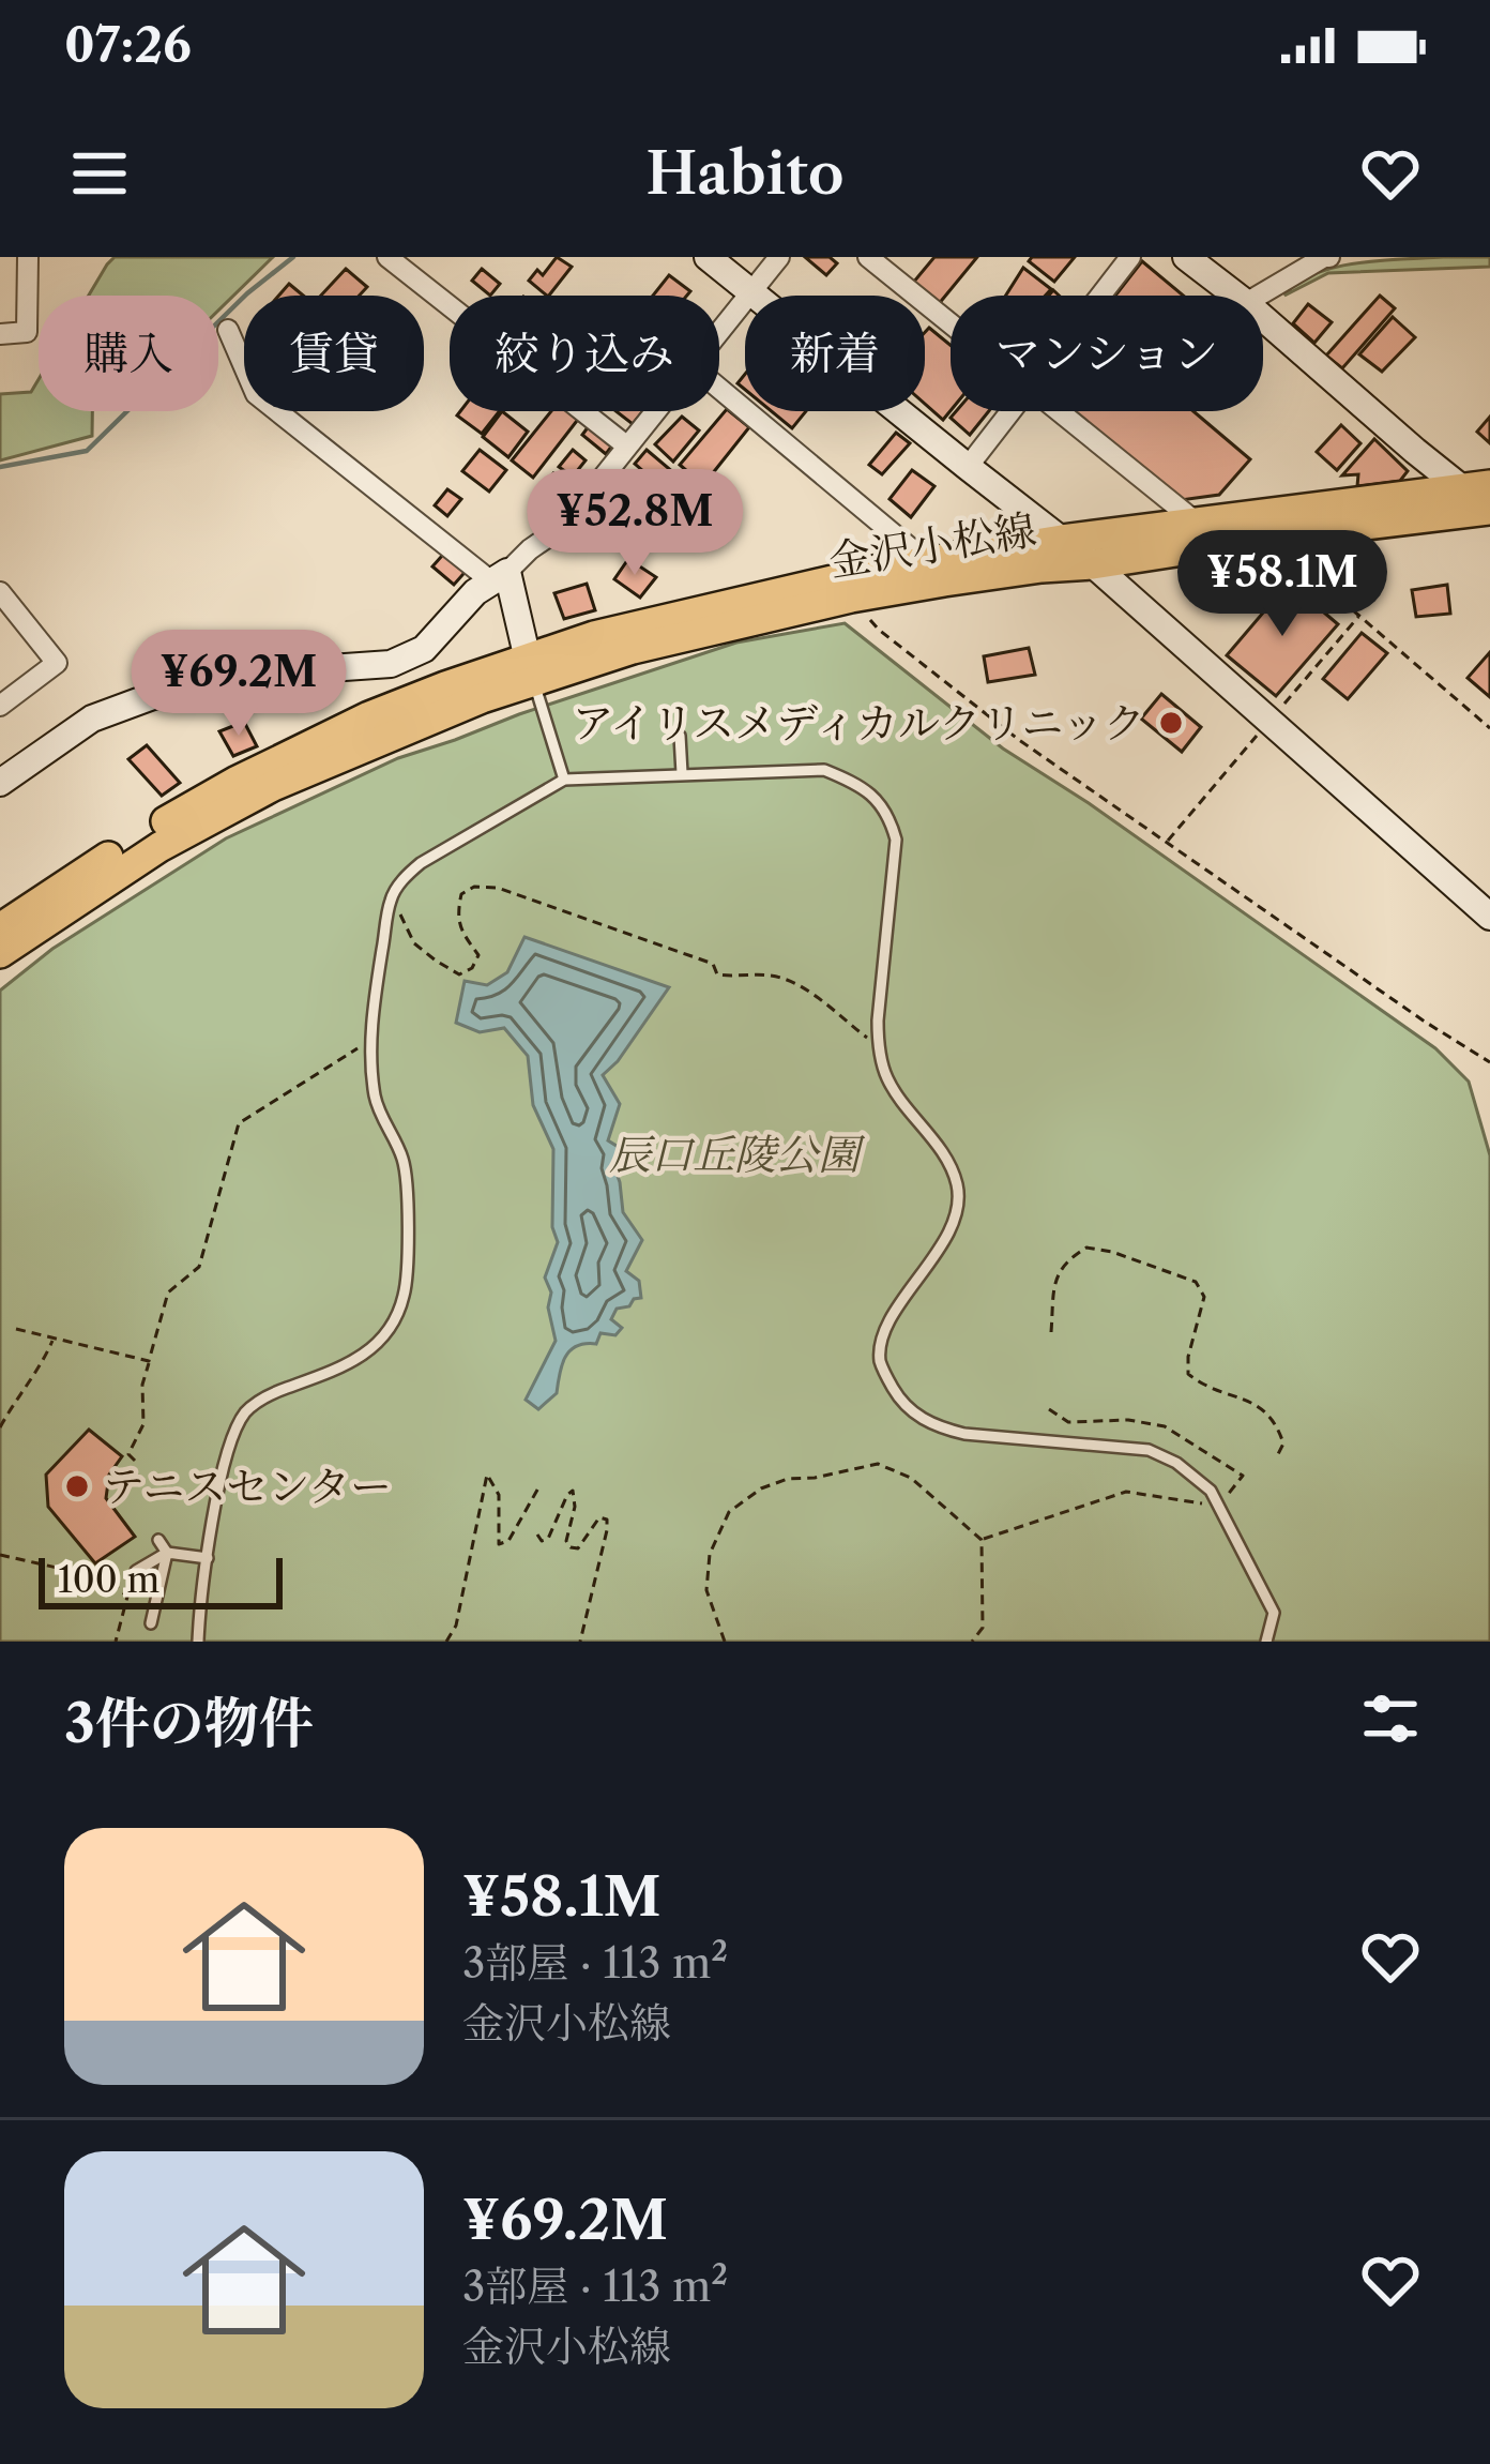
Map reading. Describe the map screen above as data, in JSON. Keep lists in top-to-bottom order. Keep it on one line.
{"streets":{"main road":["金沢小松線"]},"parks":["辰口丘陵公園"],"places":["アイリスメディカルクリニック","テニスセンター"],"scale_bar":"100 m","page":{"status":"07:26","header":"Habito","chip":["購入","賃貸","絞り込み","新着","マンション"],"price":["¥52.8M","¥58.1M","¥69.2M"],"scale":"100 m","heading":"3件の物件","list":[{"name":"¥58.1M","note":"3部屋 · 113 m² · 金沢小松線"},{"name":"¥69.2M","note":"3部屋 · 113 m² · 金沢小松線"}]}}
